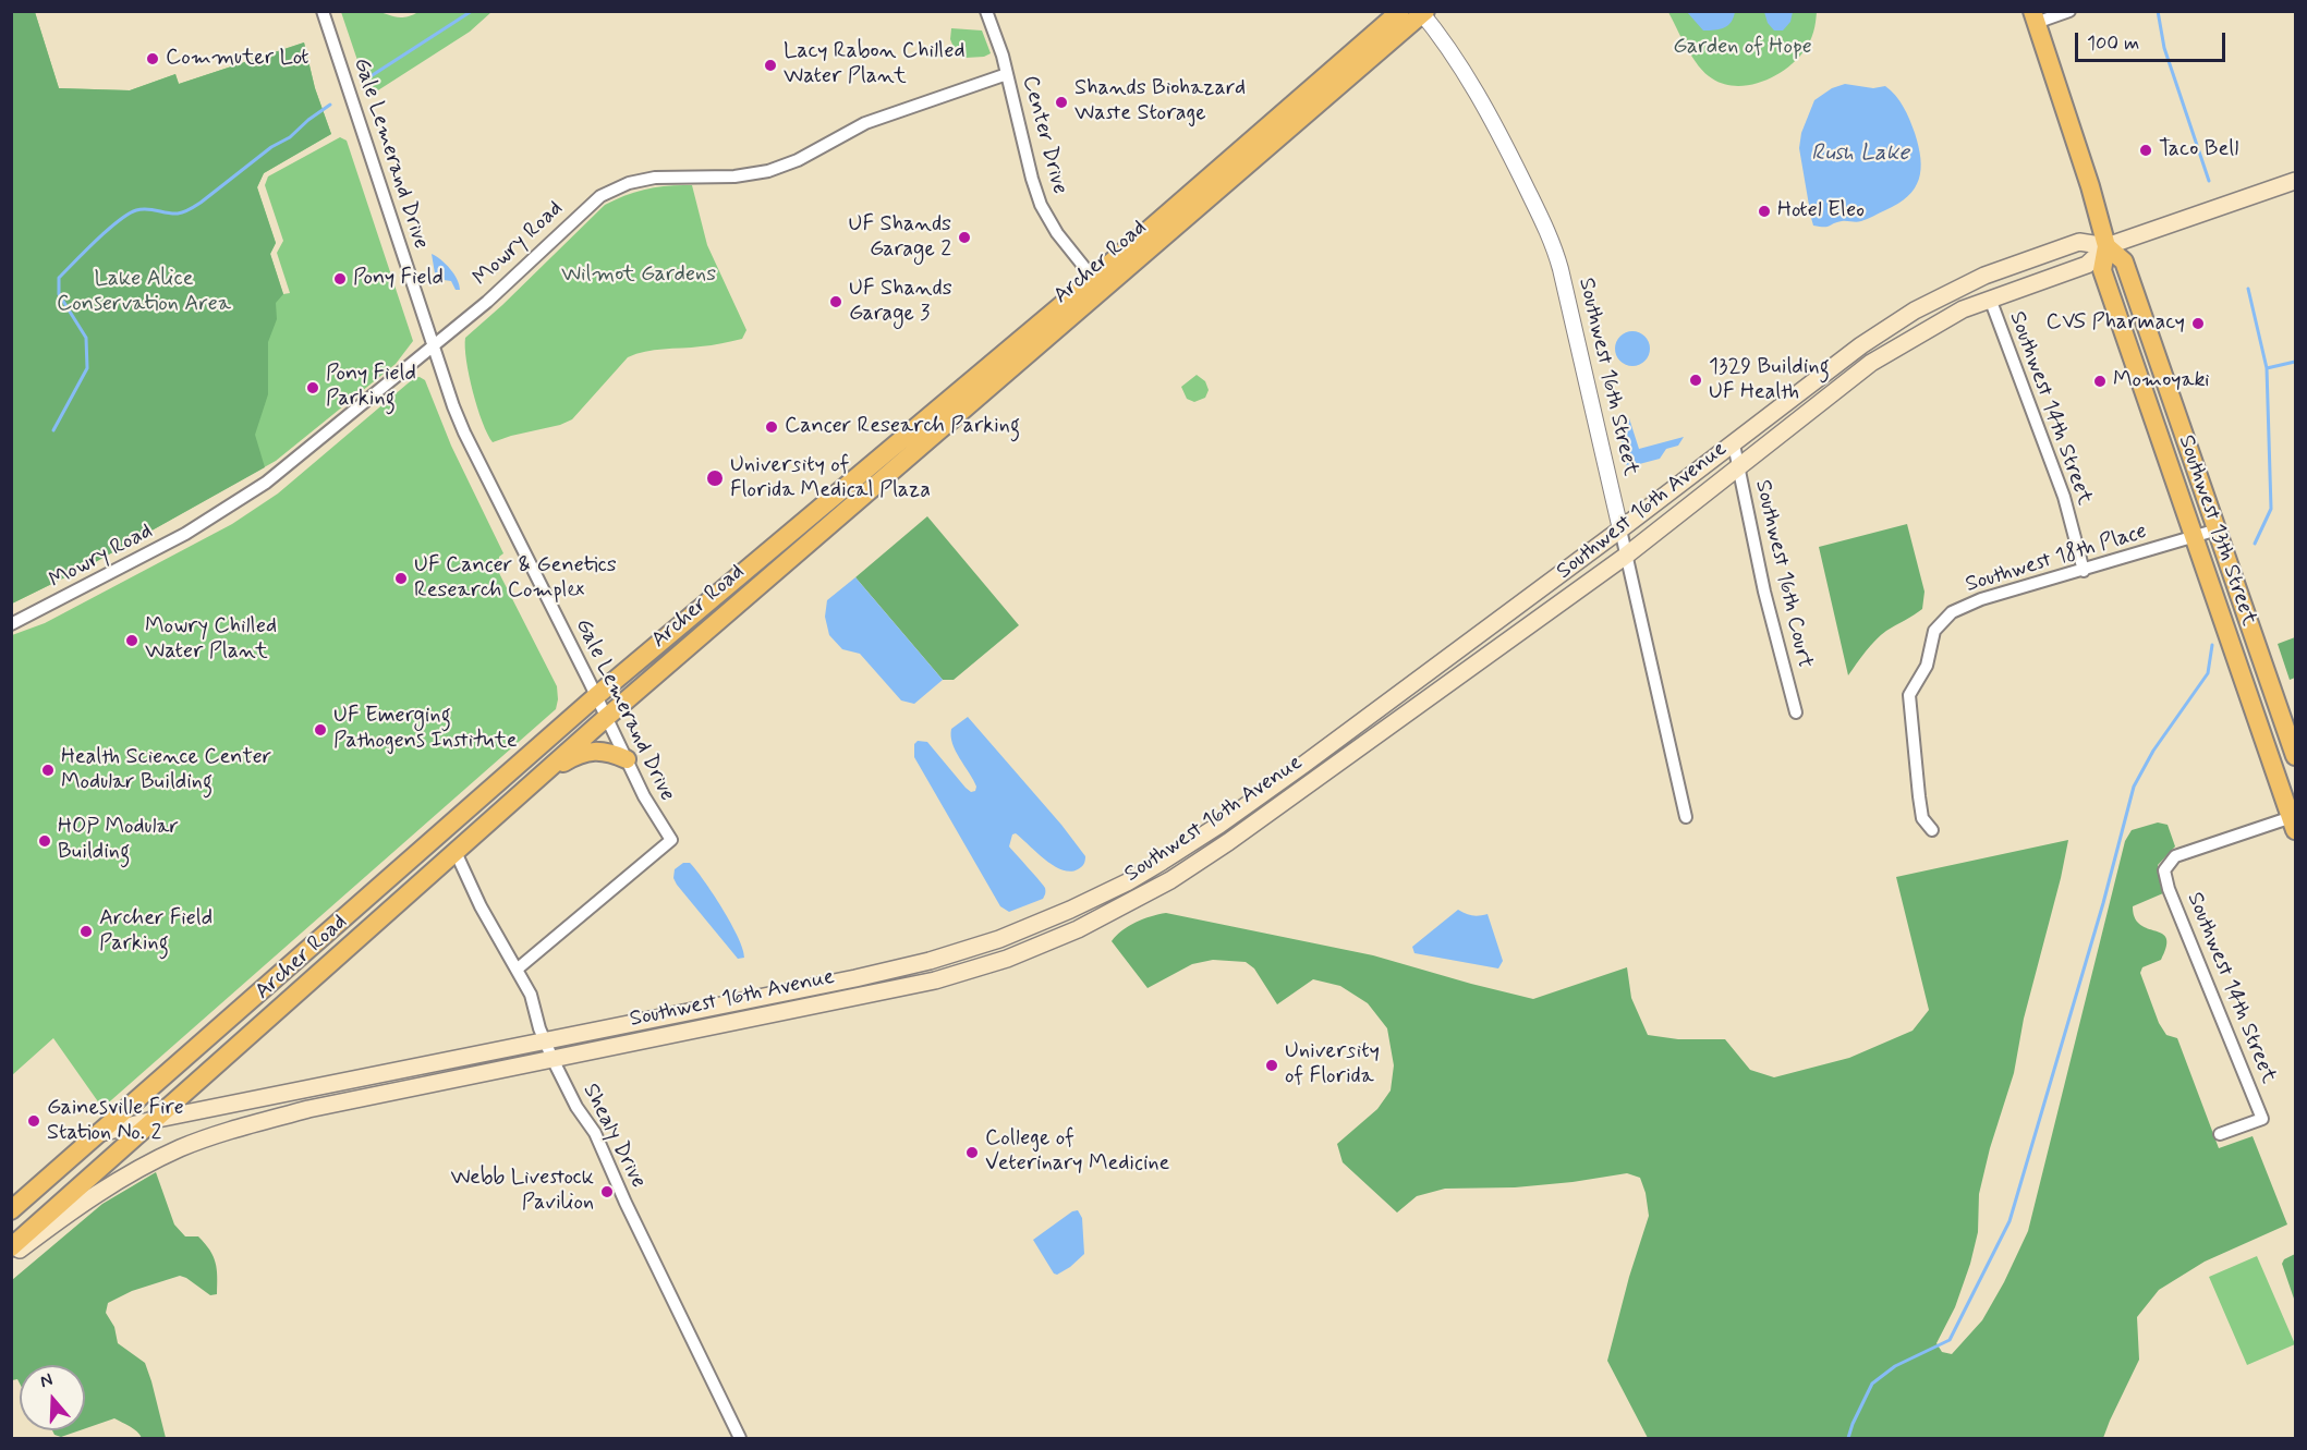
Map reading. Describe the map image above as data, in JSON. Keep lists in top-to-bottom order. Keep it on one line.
{"streets":{"main road":["Archer Road","Southwest 16th Avenue","Southwest 13th Street"],"street":["Center Drive","Gale Lemerand Drive","Mowry Road","Southwest 16th Street","Southwest 14th Street","Southwest 18th Place","Southwest 16th Court","Shealy Drive"]},"crossings":[["Center Drive","Mowry Road"],["Center Drive","Archer Road"],["Gale Lemerand Drive","Mowry Road"],["Gale Lemerand Drive","Archer Road"],["Gale Lemerand Drive","Shealy Drive"],["Archer Road","Southwest 16th Street"],["Archer Road","Southwest 16th Avenue"],["Archer Road","Shealy Drive"],["Southwest 16th Street","Southwest 16th Avenue"],["Southwest 14th Street","Southwest 16th Avenue"],["Southwest 14th Street","Southwest 13th Street"],["Southwest 14th Street","Southwest 18th Place"],["Southwest 16th Avenue","Southwest 13th Street"],["Southwest 16th Avenue","Southwest 16th Court"],["Southwest 16th Avenue","Shealy Drive"],["Southwest 13th Street","Southwest 18th Place"]],"water":["Rush Lake"],"parks":["Garden of Hope","Wilmot Gardens","Lake Alice Conservation Area"],"places":["Commuter Lot","Lacy Rabon Chilled Water Plant","Shands Biohazard Waste Storage","Taco Bell","Hotel Eleo","UF Shands Garage 2","Pony Field","UF Shands Garage 3","CVS Pharmacy","1329 Building UF Health","Momoyaki","Pony Field Parking","Cancer Research Parking","University of Florida Medical Plaza","UF Cancer & Genetics Research Complex","Mowry Chilled Water Plant","UF Emerging Pathogens Institute","Health Science Center Modular Building","HOP Modular Building","Archer Field Parking","University of Florida","Gainesville Fire Station No. 2","College of Veterinary Medicine","Webb Livestock Pavilion"],"scale_bar":"100 m","north":"top"}
